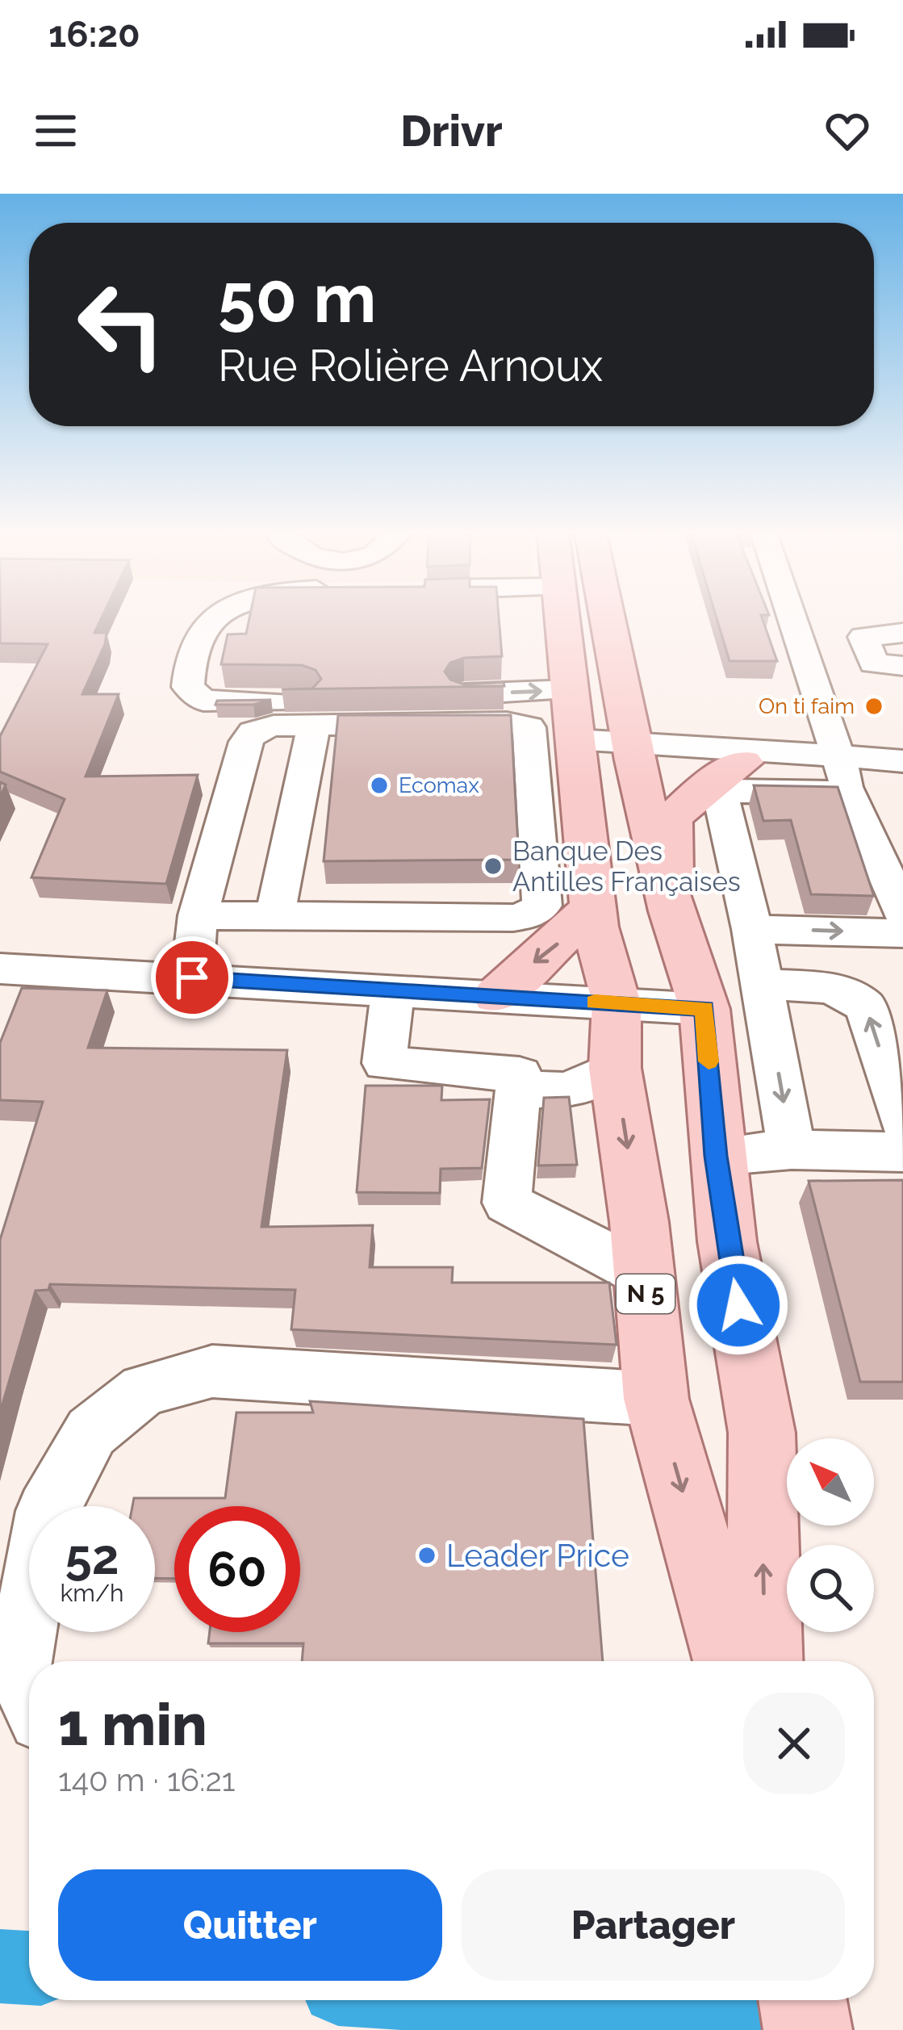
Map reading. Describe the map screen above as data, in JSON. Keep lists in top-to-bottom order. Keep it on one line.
{"streets":{"main road":["N 5"]},"places":["On ti faim","Ecomax","Banque Des Antilles Françaises","Leader Price"],"north":"top left","page":{"status":"16:20","header":"Drivr","turn":["50 m","Rue Rolière Arnoux"],"speed":"52 km/h","limit":"60","heading":["1 min","140 m · 16:21"],"buttons":["Quitter","Partager"]}}
